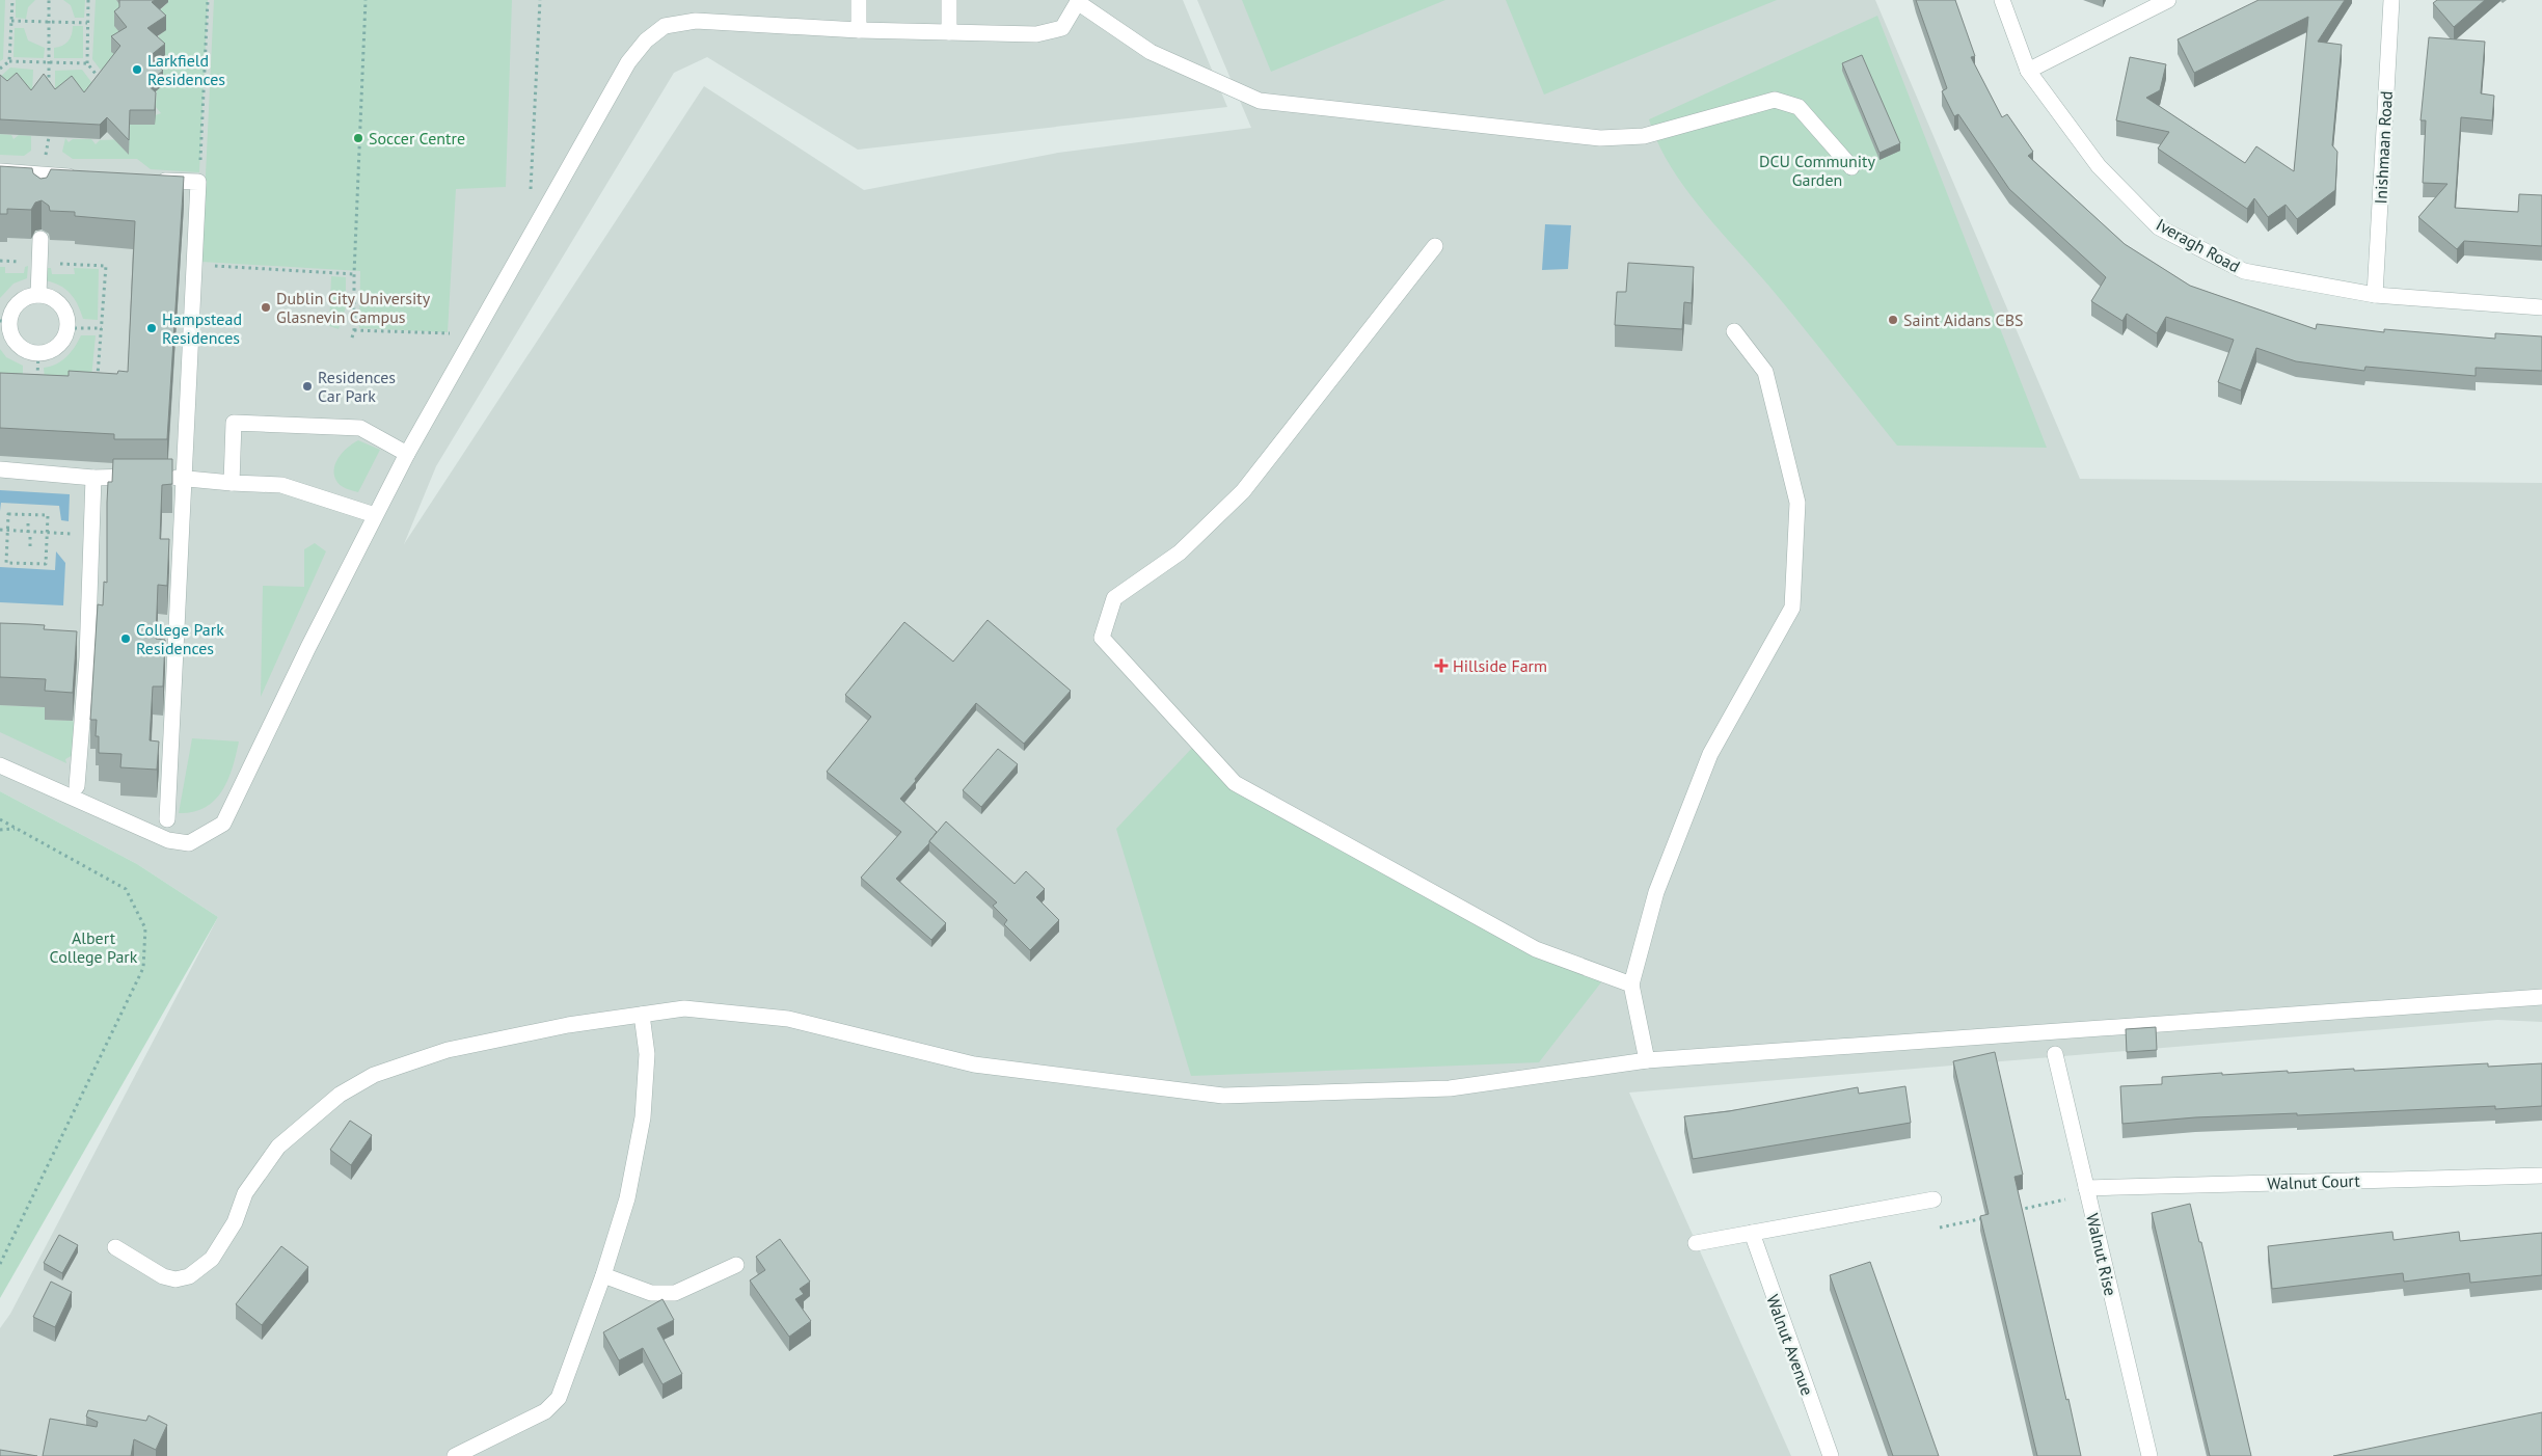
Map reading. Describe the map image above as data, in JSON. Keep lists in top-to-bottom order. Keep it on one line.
{"streets":{"street":["Inishmaan Road","Iveragh Road","Walnut Court","Walnut Rise","Walnut Avenue"]},"crossings":[["Inishmaan Road","Iveragh Road"],["Walnut Court","Walnut Rise"]],"parks":["DCU Community Garden","Albert College Park"],"places":{"other":["Larkfield Residences","Soccer Centre","Dublin City University Glasnevin Campus","Saint Aidans CBS","Hampstead Residences","Residences Car Park","College Park Residences"],"health":["Hillside Farm"]}}
